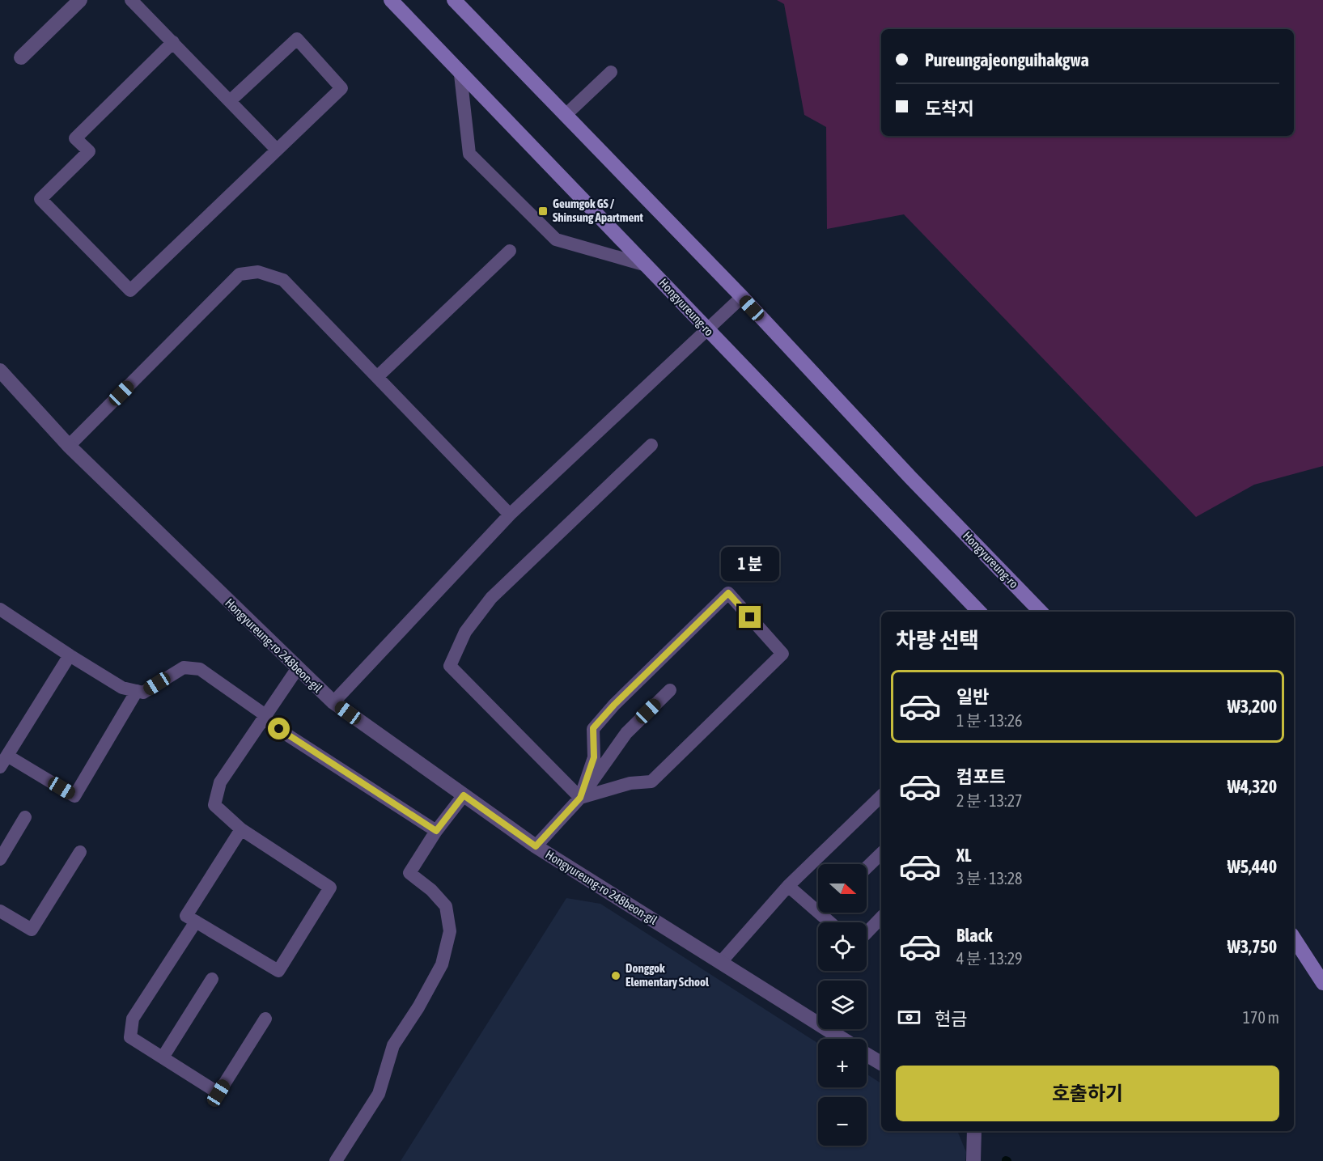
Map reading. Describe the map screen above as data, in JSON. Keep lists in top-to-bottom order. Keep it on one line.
{"streets":{"street":["Hongyureung-ro","Hongyureung-ro 248beon-gil"]},"places":{"transit":["Geumgok GS / Shinsung Apartment"],"other":["Donggok Elementary School"]},"north":"right","page":{"banner":["Pureungajeonguihakgwa","도착지"],"bubble":"1 분","heading":"차량 선택","list":[{"name":"일반","note":"1 분 · 13:26","value":"₩3,200"},{"name":"컴포트","note":"2 분 · 13:27","value":"₩4,320"},{"name":"XL","note":"3 분 · 13:28","value":"₩5,440"},{"name":"Black","note":"4 분 · 13:29","value":"₩3,750"}],"map_buttons":["+","−"],"pay":["현금","170 m"],"buttons":"호출하기"}}
